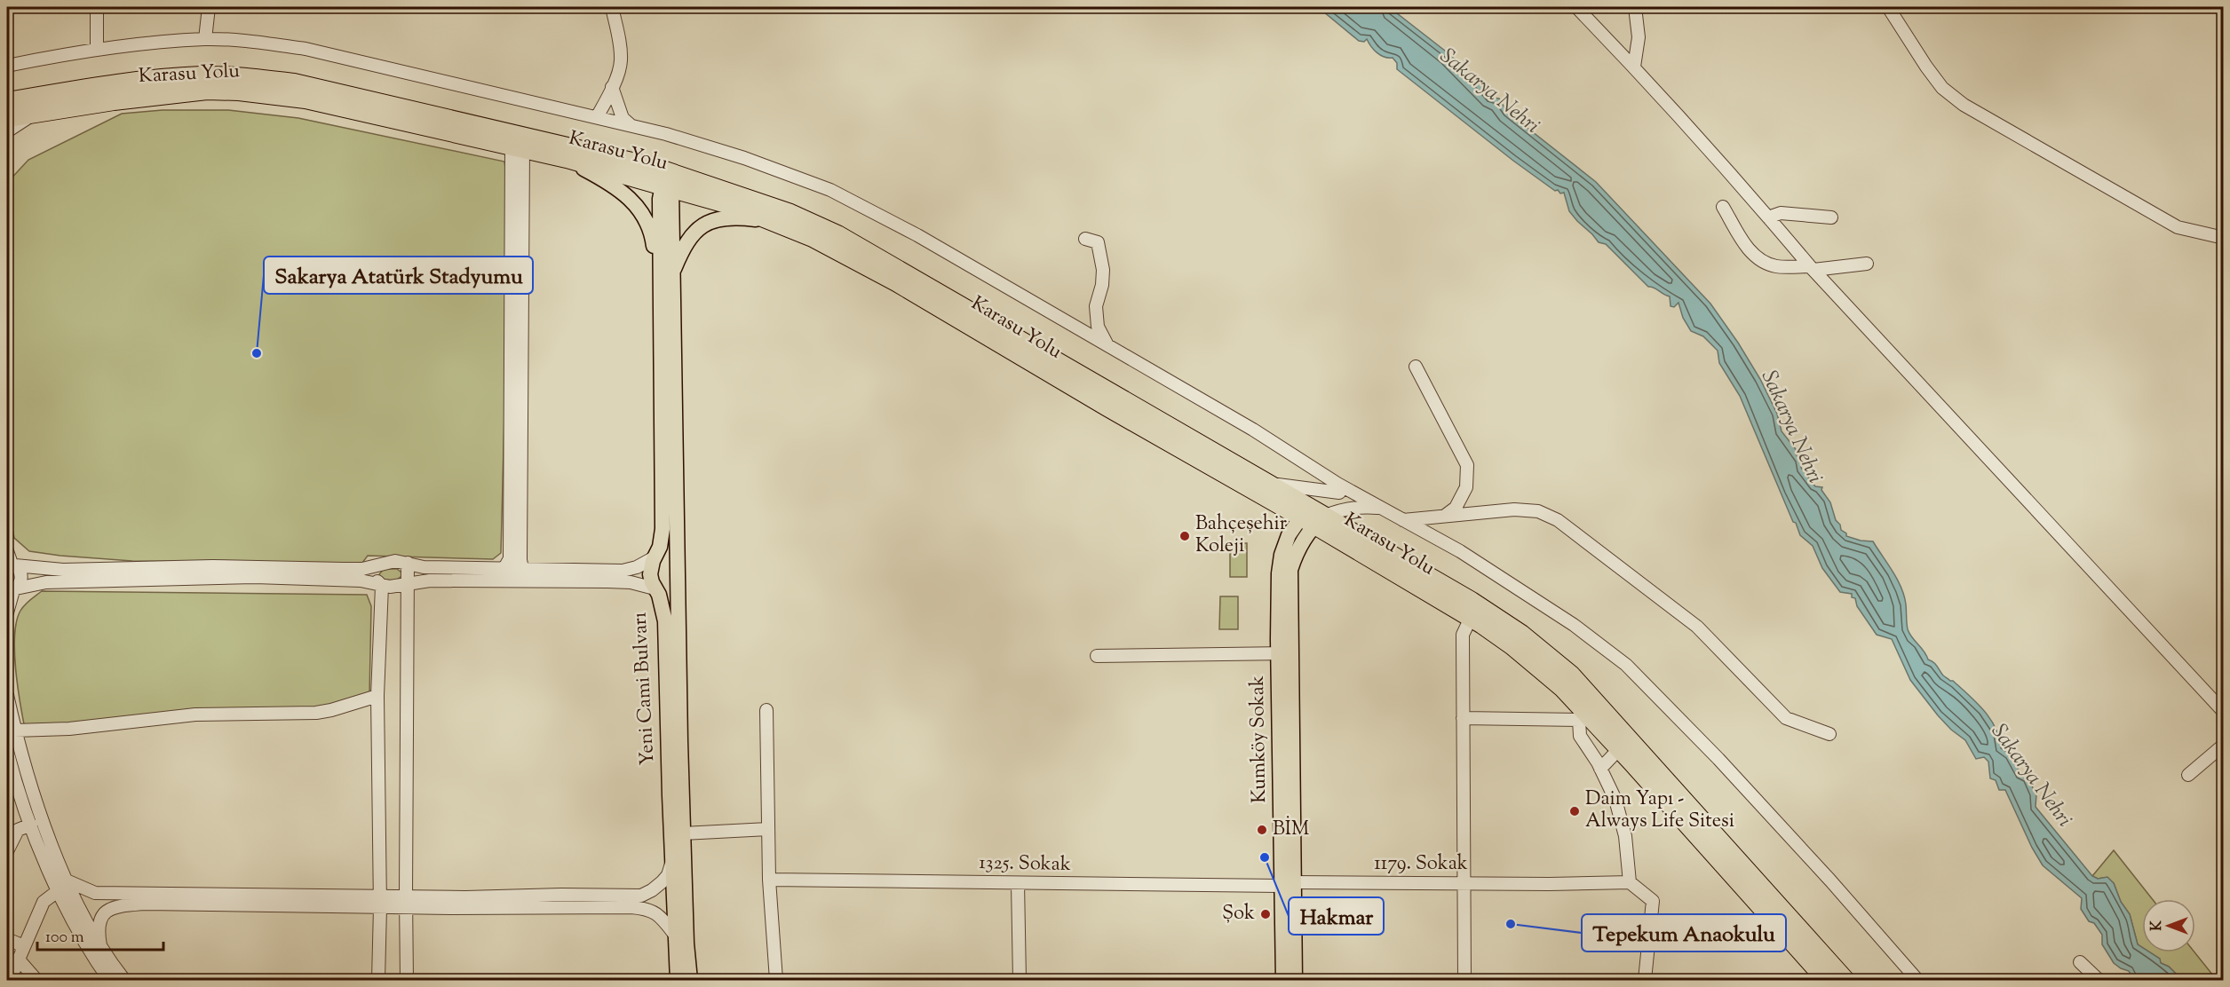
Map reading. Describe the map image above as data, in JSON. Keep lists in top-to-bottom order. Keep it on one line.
{"streets":{"highway":["Karasu Yolu"],"main road":["Yeni Cami Bulvarı","Kumköy Sokak"],"street":["1325. Sokak","1179. Sokak"]},"crossings":[["Karasu Yolu","Yeni Cami Bulvarı"],["Karasu Yolu","Kumköy Sokak"],["Kumköy Sokak","1325. Sokak"],["Kumköy Sokak","1179. Sokak"],["1325. Sokak","1179. Sokak"]],"water":["Sakarya Nehri"],"places":["Sakarya Atatürk Stadyumu","Bahçeşehir Koleji","Daim Yapı - Always Life Sitesi","BİM","Hakmar","Şok","Tepekum Anaokulu"],"scale_bar":"100 m","north":"left"}
